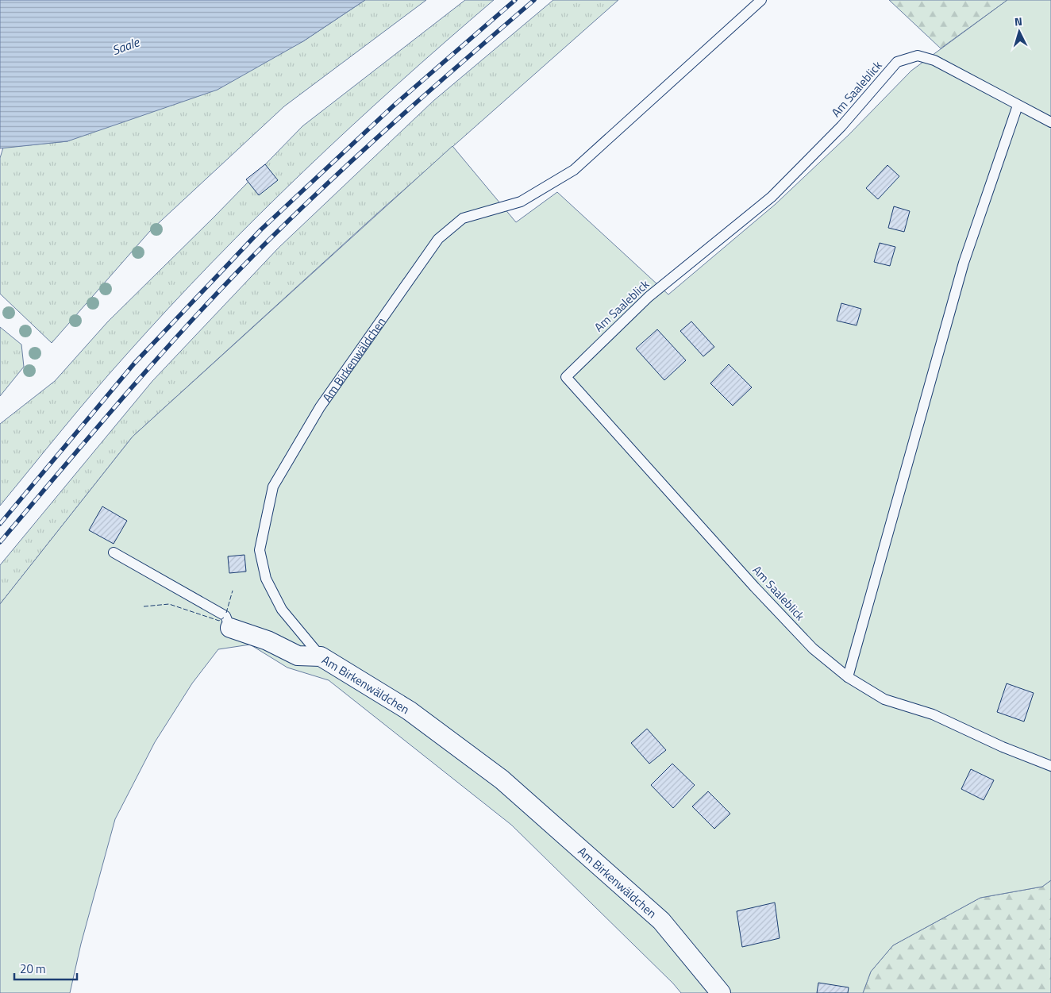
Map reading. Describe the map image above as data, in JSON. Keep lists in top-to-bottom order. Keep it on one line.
{"streets":{"street":["Am Birkenwäldchen"],"lane":["Am Saaleblick"]},"water":["Saale"],"scale_bar":"20 m","north":"top"}
